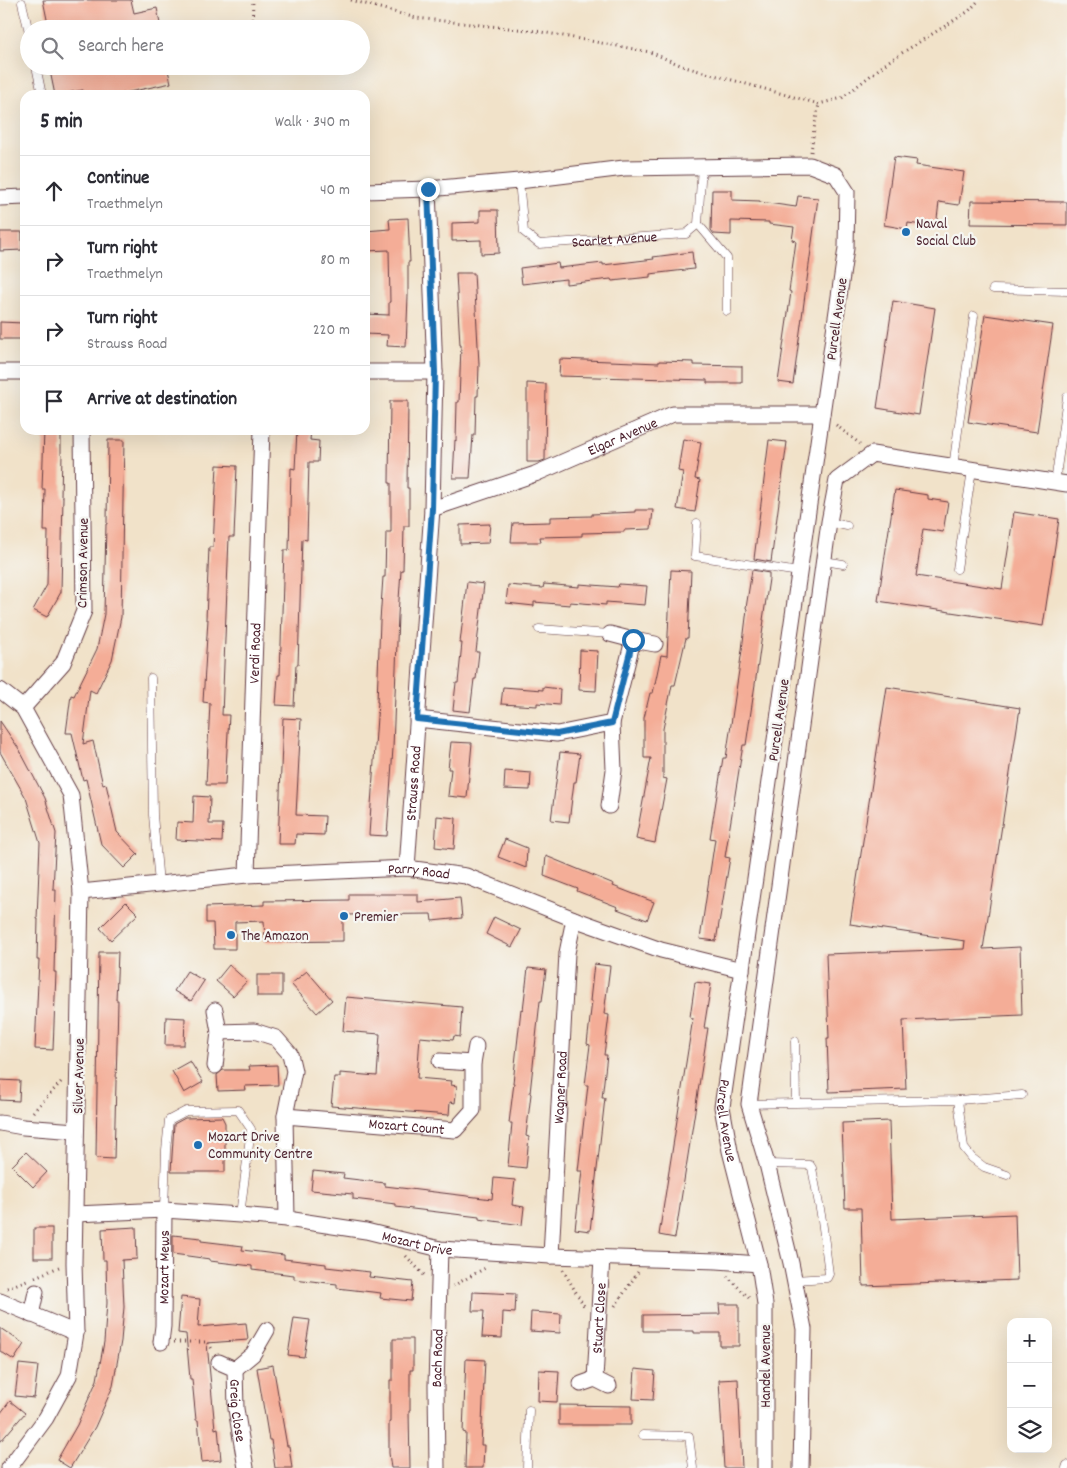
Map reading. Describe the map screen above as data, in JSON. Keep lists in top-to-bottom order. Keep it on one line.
{"streets":{"street":["Purcell Avenue","Elgar Avenue","Crimson Avenue","Verdi Road","Strauss Road","Parry Road","Silver Avenue","Wagner Road","Mozart Count","Mozart Drive","Mozart Mews","Stuart Close","Bach Road","Handel Avenue","Greig Close"],"lane":["Scarlet Avenue"]},"crossings":[["Purcell Avenue","Elgar Avenue"],["Purcell Avenue","Parry Road"],["Purcell Avenue","Mozart Drive"],["Purcell Avenue","Handel Avenue"],["Elgar Avenue","Strauss Road"],["Crimson Avenue","Silver Avenue"],["Verdi Road","Parry Road"],["Strauss Road","Parry Road"],["Parry Road","Silver Avenue"],["Parry Road","Wagner Road"],["Silver Avenue","Mozart Drive"],["Wagner Road","Mozart Drive"],["Mozart Drive","Mozart Mews"],["Mozart Drive","Stuart Close"],["Mozart Drive","Bach Road"],["Mozart Drive","Handel Avenue"]],"places":["Naval Social Club","Premier","The Amazon","Mozart Drive Community Centre"],"page":{"search":"Search here","heading":["5 min","Walk · 340 m"],"list":[["Continue","Traethmelyn","40 m"],["Turn right","Traethmelyn","80 m"],["Turn right","Strauss Road","220 m"],"Arrive at destination"],"map_buttons":["+","−"]}}
